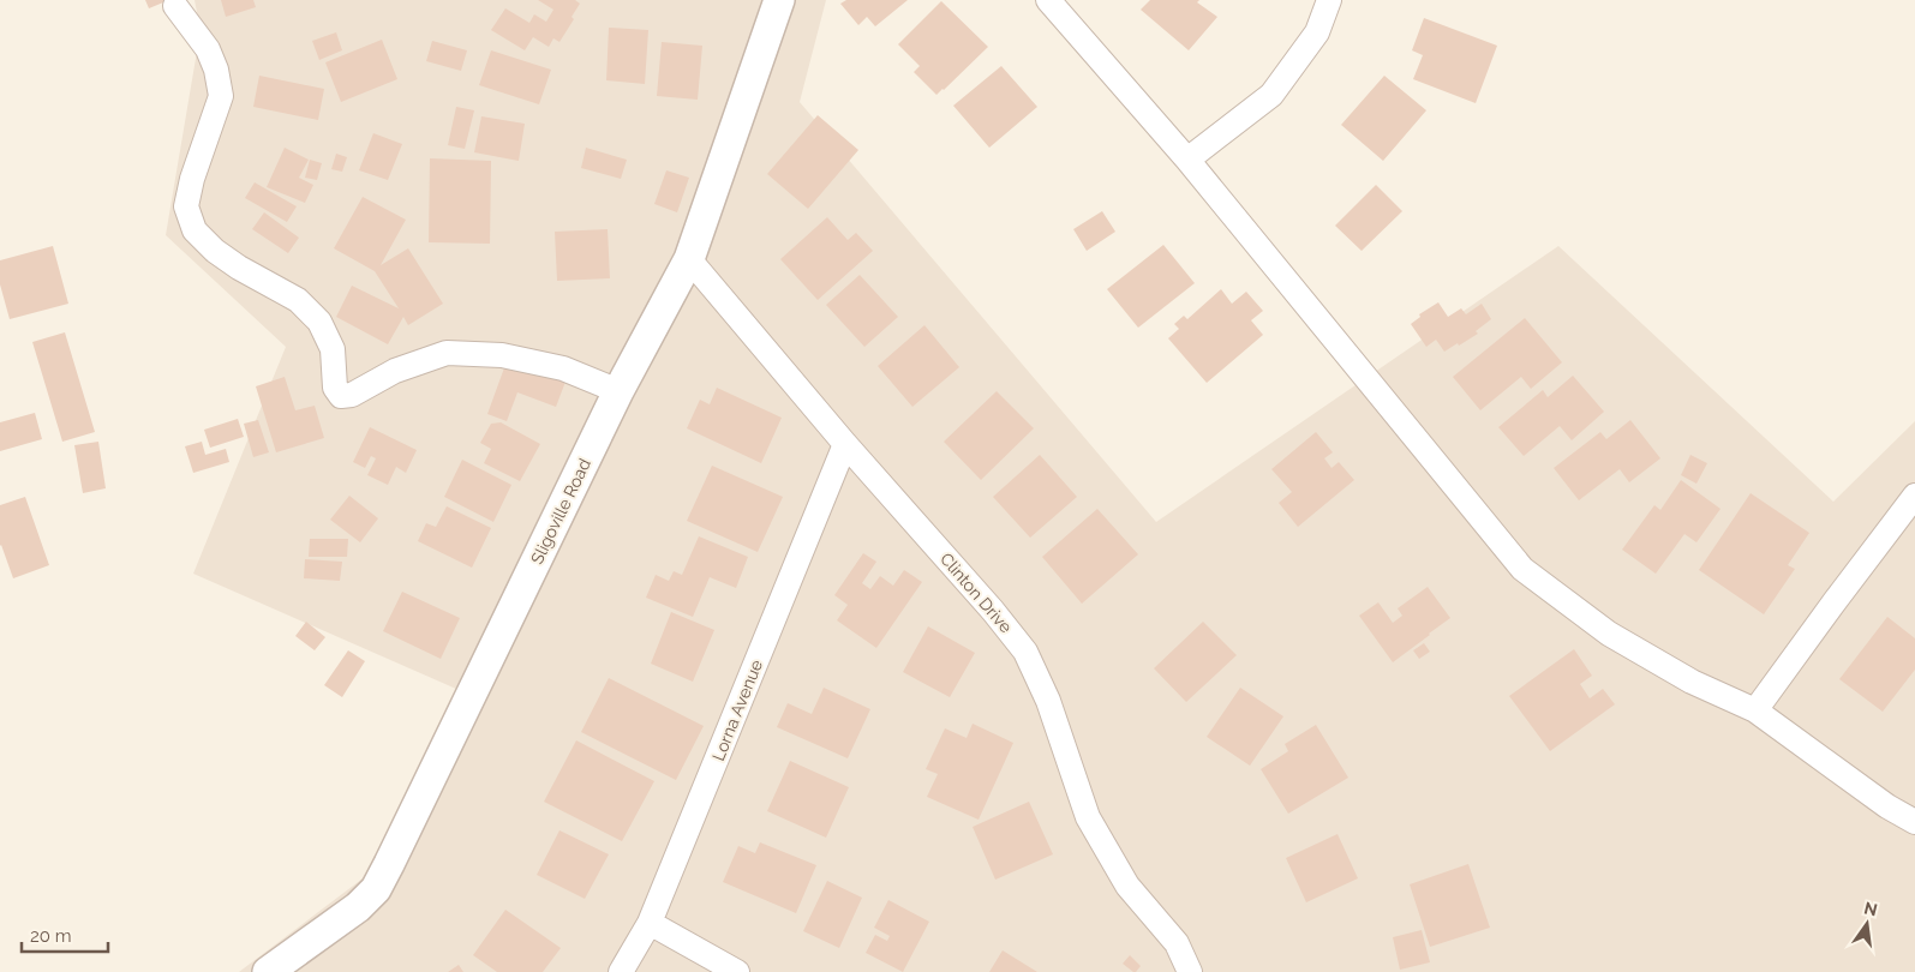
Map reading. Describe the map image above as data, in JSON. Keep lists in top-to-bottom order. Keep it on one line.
{"streets":{"street":["Sligoville Road","Clinton Drive","Lorna Avenue"]},"crossings":[["Sligoville Road","Clinton Drive"],["Clinton Drive","Lorna Avenue"]],"scale_bar":"20 m","north":"top"}
